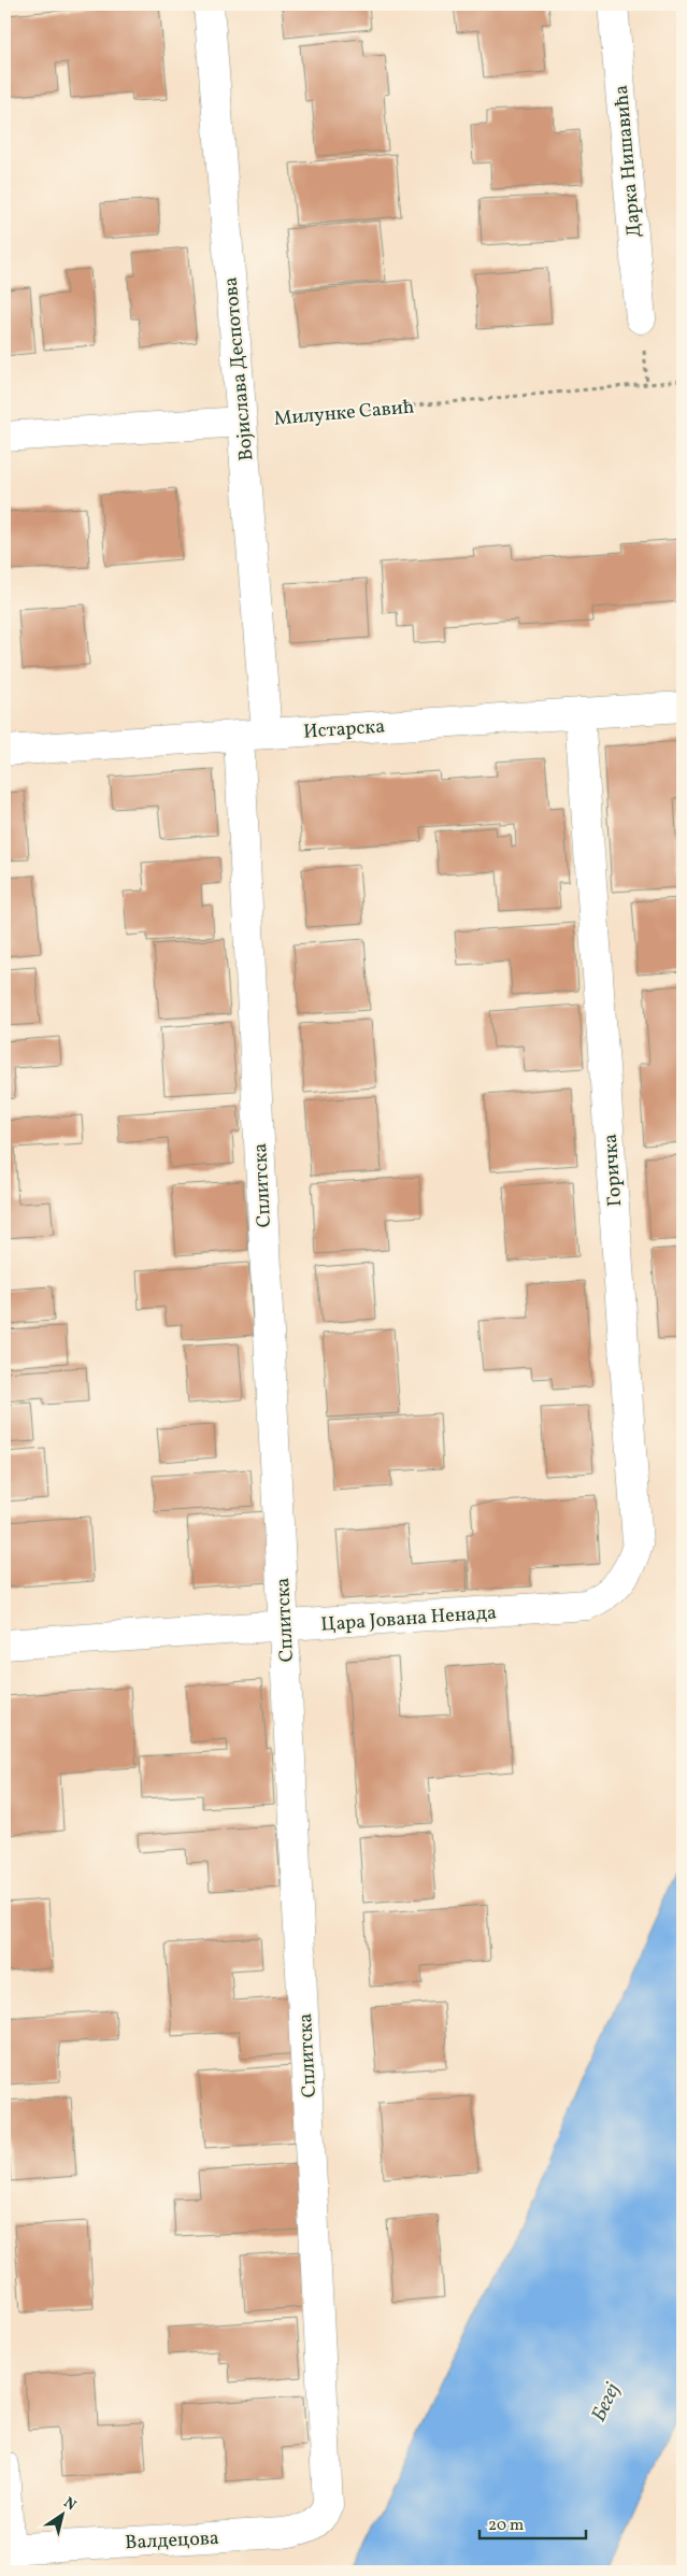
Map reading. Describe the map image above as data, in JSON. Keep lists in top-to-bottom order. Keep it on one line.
{"streets":{"street":["Дарка Нишавића","Војислава Деспотова","Истарска","Горичка","Сплитска","Цара Јована Ненада","Валдецова"],"path":["Милунке Савић"]},"crossings":[["Војислава Деспотова","Милунке Савић"],["Војислава Деспотова","Истарска"],["Војислава Деспотова","Сплитска"],["Истарска","Горичка"],["Истарска","Сплитска"],["Горичка","Цара Јована Ненада"],["Сплитска","Цара Јована Ненада"],["Сплитска","Валдецова"]],"water":["Бегеј"],"scale_bar":"20 m","north":"top right"}
